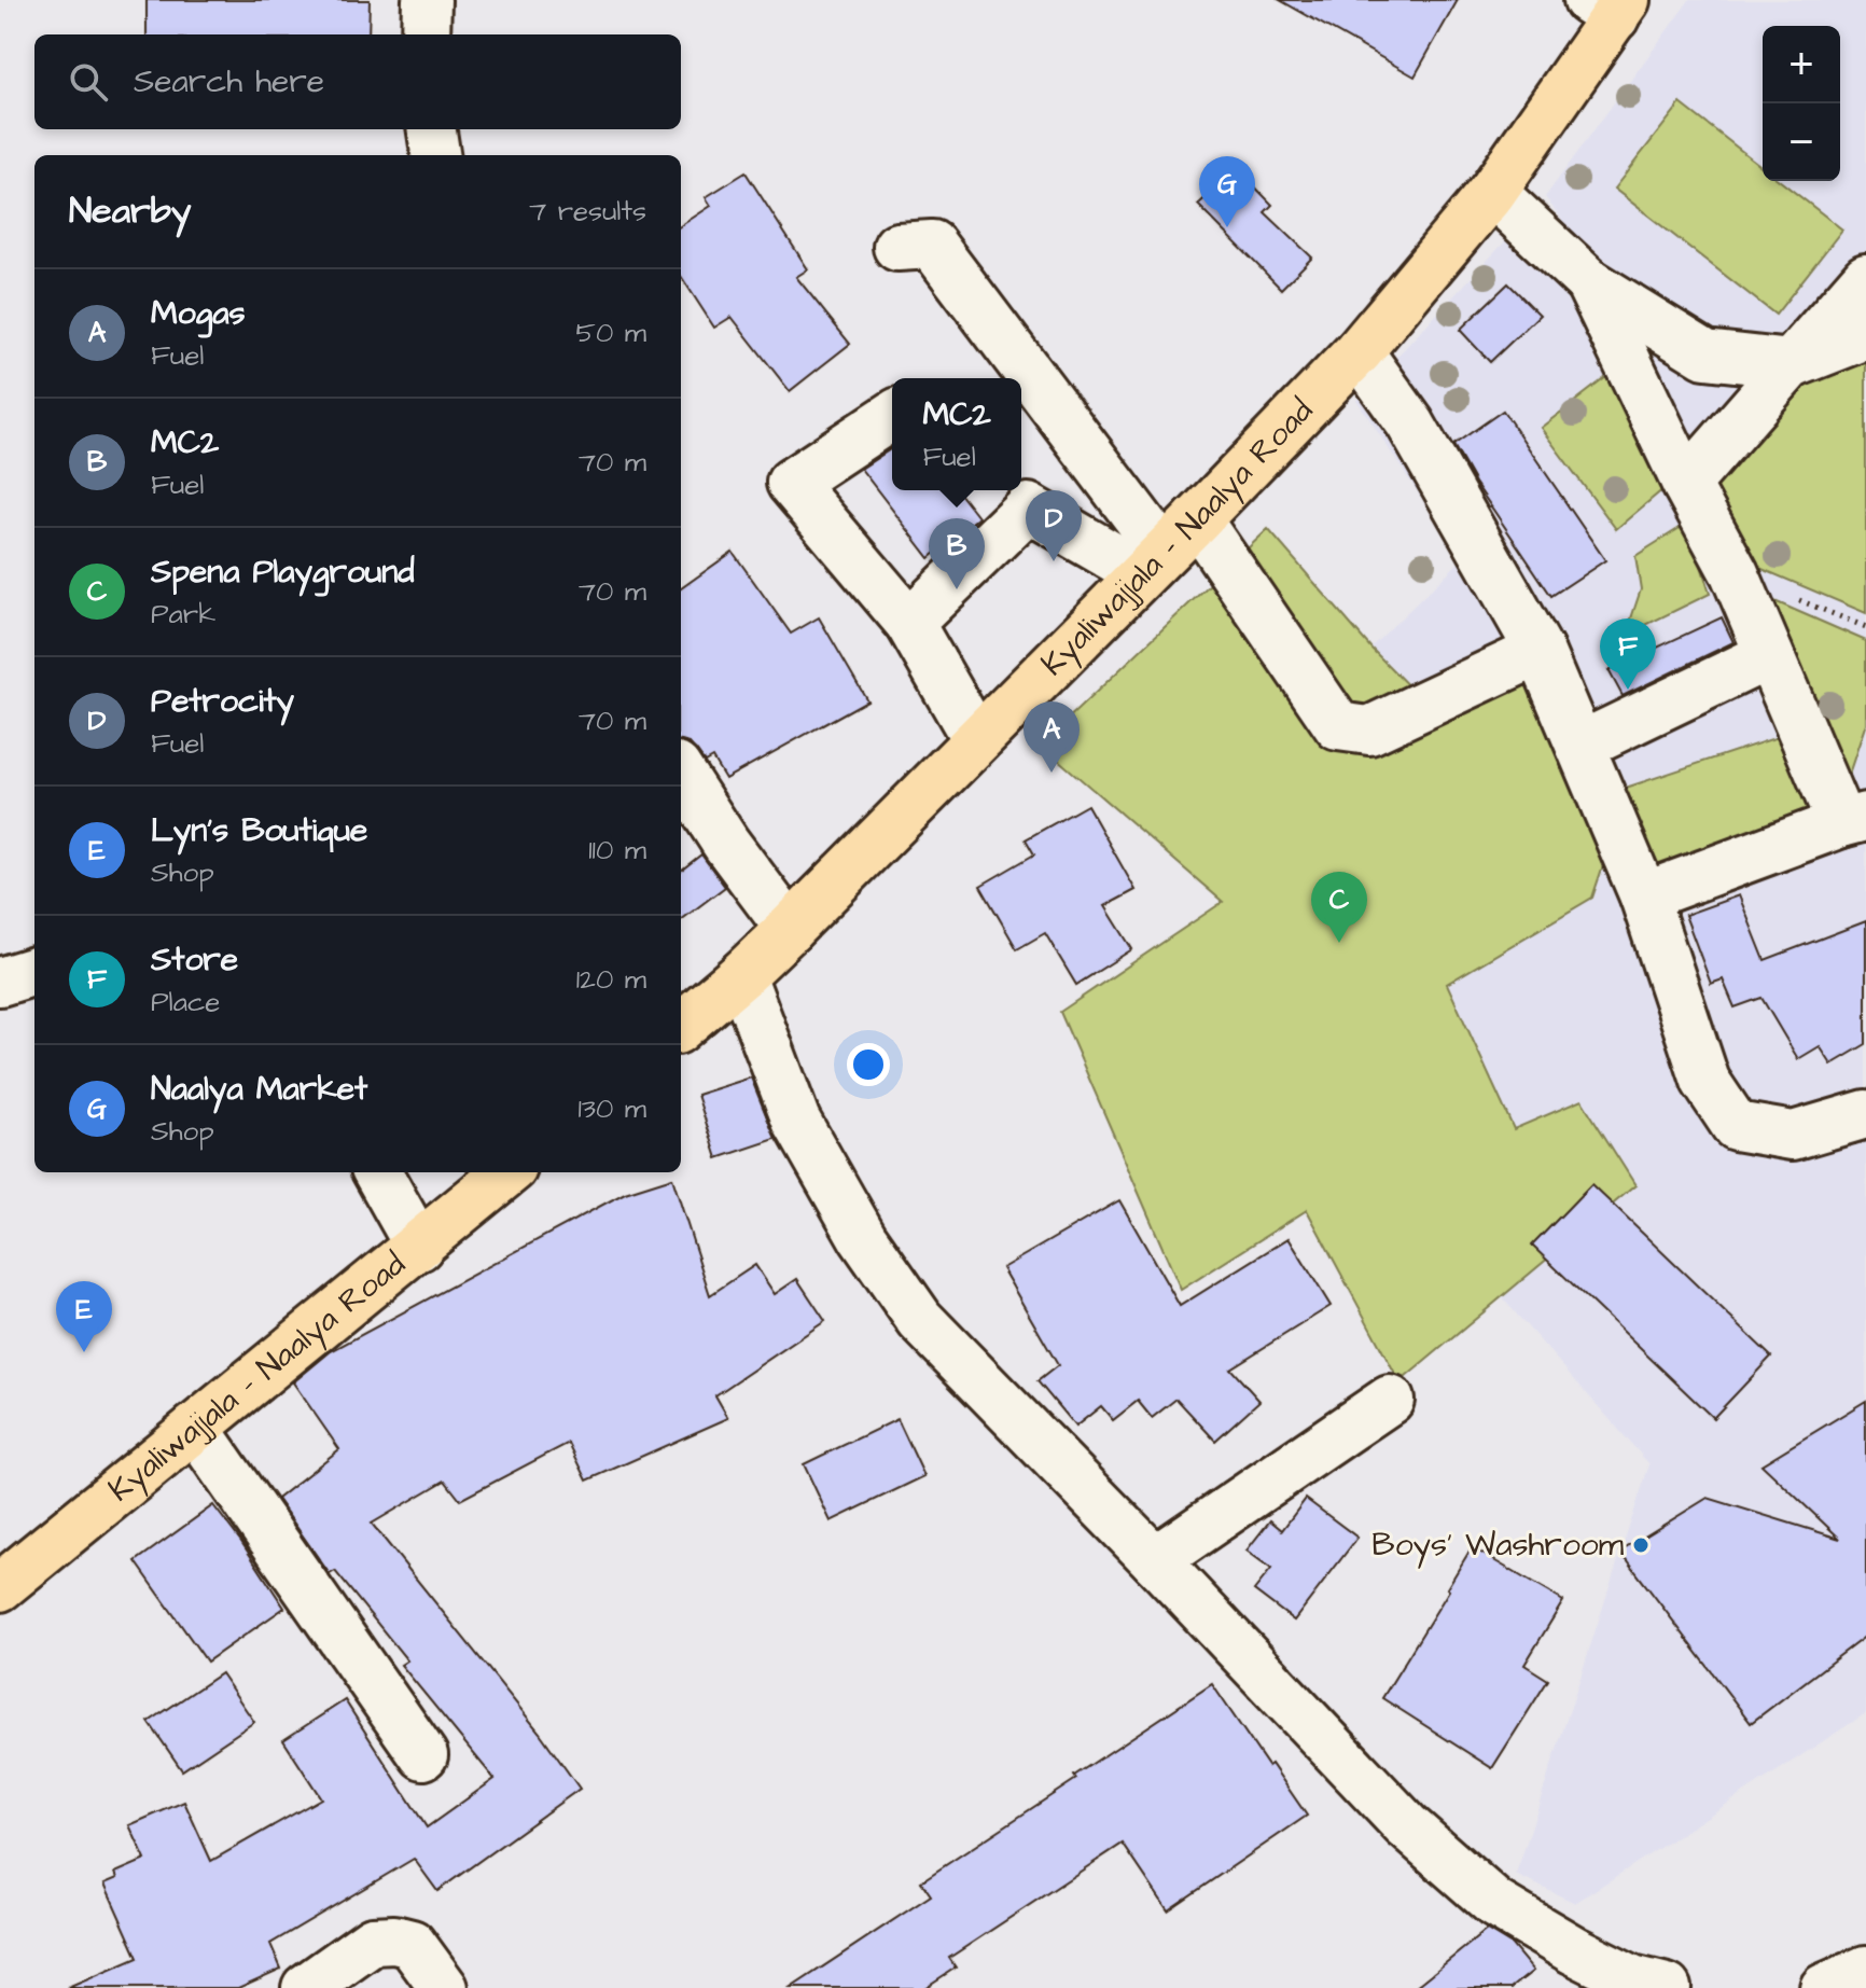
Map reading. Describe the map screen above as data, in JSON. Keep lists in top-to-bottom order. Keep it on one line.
{"streets":{"main road":["Kyaliwajjala - Naalya Road"]},"places":["Boys' Washroom"],"page":{"map_buttons":["+","−"],"search":"Search here","heading":["Nearby","7 results"],"pins":["G","D","B","F","A","C","E"],"list":[{"mark":"A","name":"Mogas","note":"Fuel","value":"50 m"},{"mark":"B","name":"MC2","note":"Fuel","value":"70 m"},{"mark":"C","name":"Spena Playground","note":"Park","value":"70 m"},{"mark":"D","name":"Petrocity","note":"Fuel","value":"70 m"},{"mark":"E","name":"Lyn's Boutique","note":"Shop","value":"110 m"},{"mark":"F","name":"Store","note":"Place","value":"120 m"},{"mark":"G","name":"Naalya Market","note":"Shop","value":"130 m"}],"popup":["MC2","Fuel"]}}
